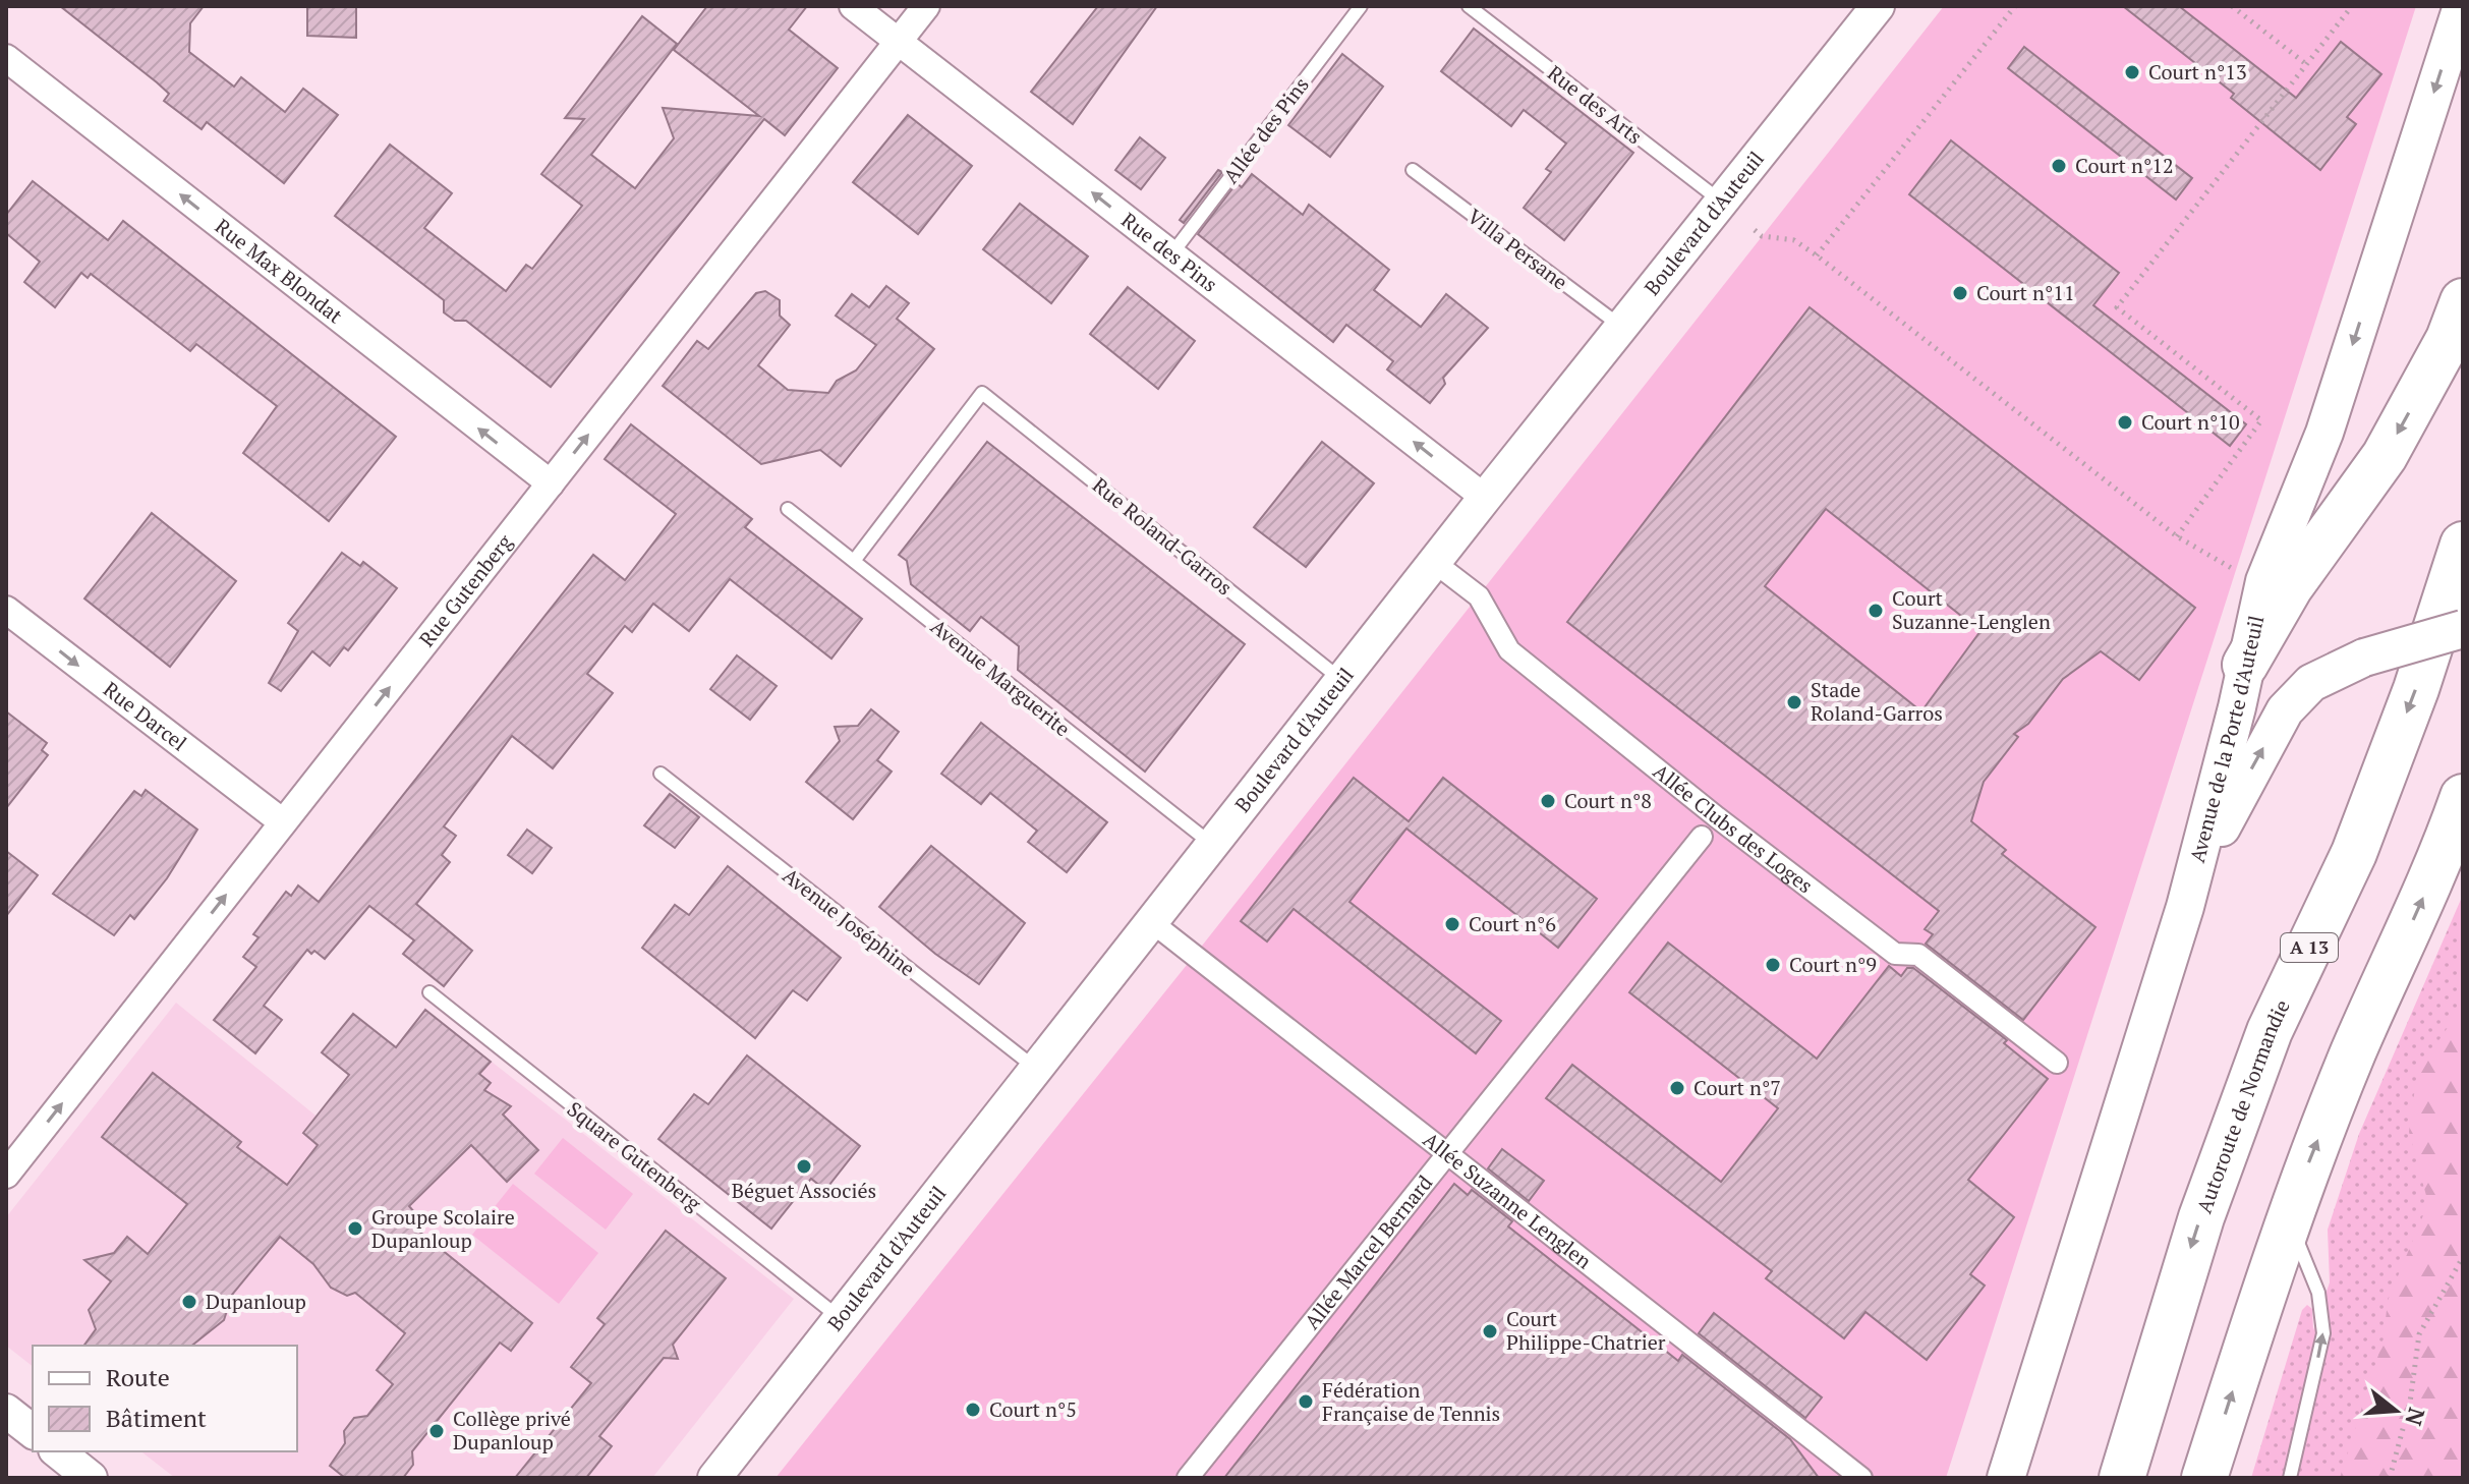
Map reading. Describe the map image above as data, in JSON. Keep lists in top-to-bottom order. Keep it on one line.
{"streets":{"highway":["A 13","Autoroute de Normandie"],"main road":["Avenue de la Porte d'Auteuil"],"street":["Boulevard d'Auteuil","Rue des Pins","Rue Max Blondat","Rue Gutenberg","Rue Darcel","Allée Clubs des Loges","Allée Suzanne Lenglen","Allée Marcel Bernard"],"lane":["Rue des Arts","Allée des Pins","Villa Persane","Rue Roland-Garros","Avenue Marguerite","Avenue Joséphine","Square Gutenberg"]},"crossings":[["Rue des Arts","Boulevard d'Auteuil"],["Allée des Pins","Rue des Pins"],["Boulevard d'Auteuil","Villa Persane"],["Boulevard d'Auteuil","Rue des Pins"],["Boulevard d'Auteuil","Rue Roland-Garros"],["Boulevard d'Auteuil","Avenue Marguerite"],["Boulevard d'Auteuil","Allée Clubs des Loges"],["Boulevard d'Auteuil","Avenue Joséphine"],["Boulevard d'Auteuil","Square Gutenberg"],["Boulevard d'Auteuil","Allée Suzanne Lenglen"],["Rue des Pins","Rue Gutenberg"],["Rue Max Blondat","Rue Gutenberg"],["Rue Roland-Garros","Avenue Marguerite"],["Rue Gutenberg","Rue Darcel"],["A 13","Autoroute de Normandie"],["Allée Suzanne Lenglen","Allée Marcel Bernard"]],"one_way":["Rue des Pins","Rue Max Blondat","Rue Gutenberg","Rue Darcel","Avenue de la Porte d'Auteuil"],"places":["Court n°13","Court n°12","Court n°11","Court n°10","Court Suzanne-Lenglen","Stade Roland-Garros","Court n°8","Court n°6","Court n°9","Court n°7","Béguet Associés","Groupe Scolaire Dupanloup","Dupanloup","Court Philippe-Chatrier","Fédération Française de Tennis","Court n°5","Collège privé Dupanloup"],"legend":["Route","Bâtiment"],"north":"right"}
